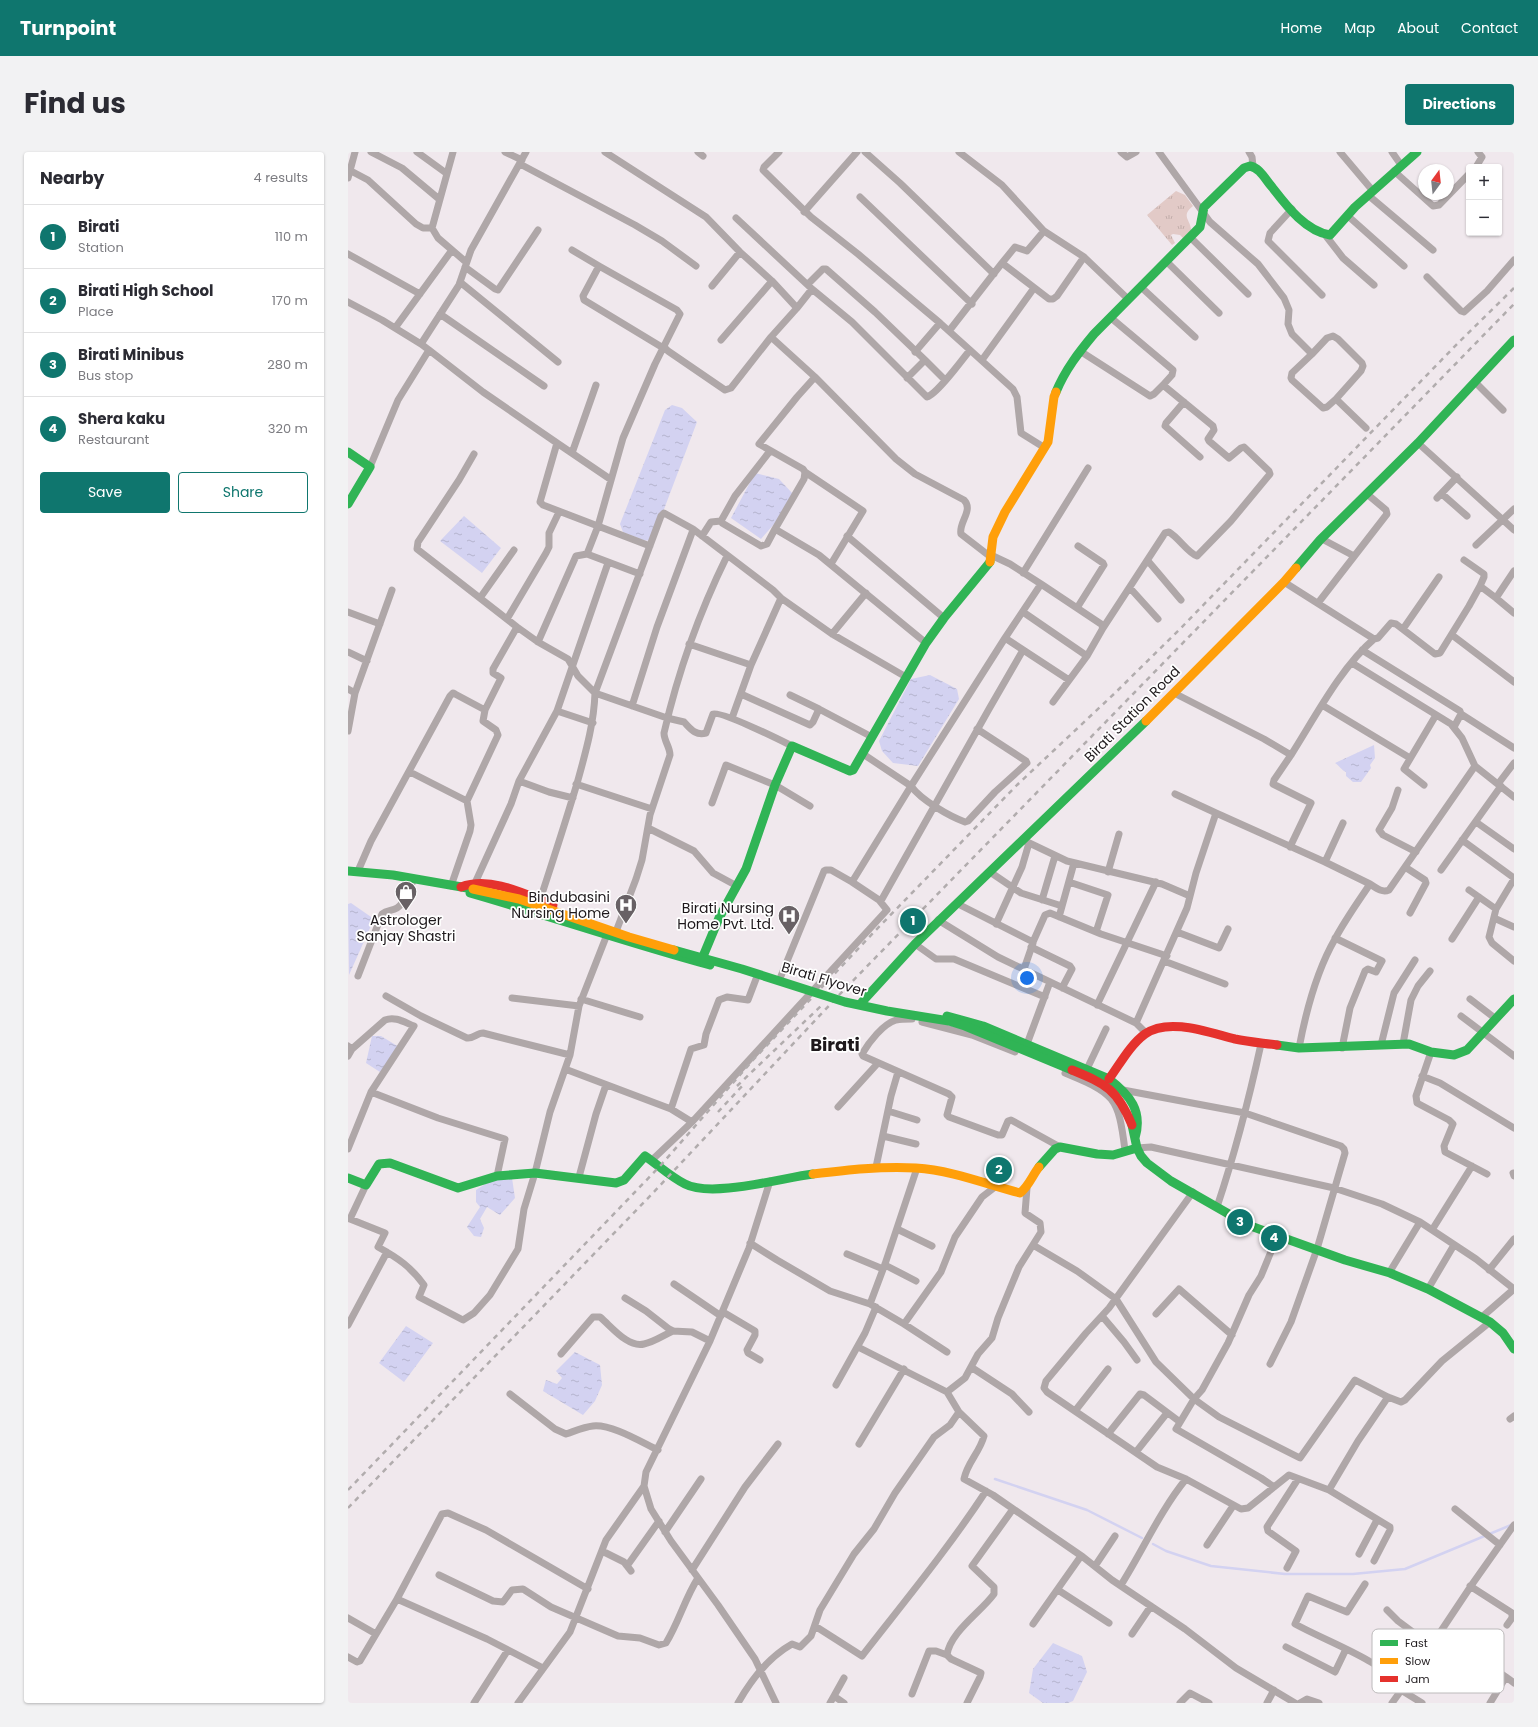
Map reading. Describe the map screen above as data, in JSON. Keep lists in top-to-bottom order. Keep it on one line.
{"streets":{"street":["Birati Station Road","Birati Flyover"]},"districts":["Birati"],"places":{"shop":["Astrologer Sanjay Shastri"],"hospital":["Bindubasini Nursing Home","Birati Nursing Home Pvt. Ltd."]},"legend":["Fast","Slow","Jam"],"north":"top","page":{"header":"Turnpoint","nav":["Home","Map","About","Contact"],"title":"Find us","buttons":["Directions",["Save","Share"]],"heading":["Nearby","4 results"],"map_buttons":["+","−"],"list":[{"mark":"1","name":"Birati","note":"Station","value":"110 m"},{"mark":"2","name":"Birati High School","note":"Place","value":"170 m"},{"mark":"3","name":"Birati Minibus","note":"Bus stop","value":"280 m"},{"mark":"4","name":"Shera kaku","note":"Restaurant","value":"320 m"}],"pins":["1","2","3","4"]}}
